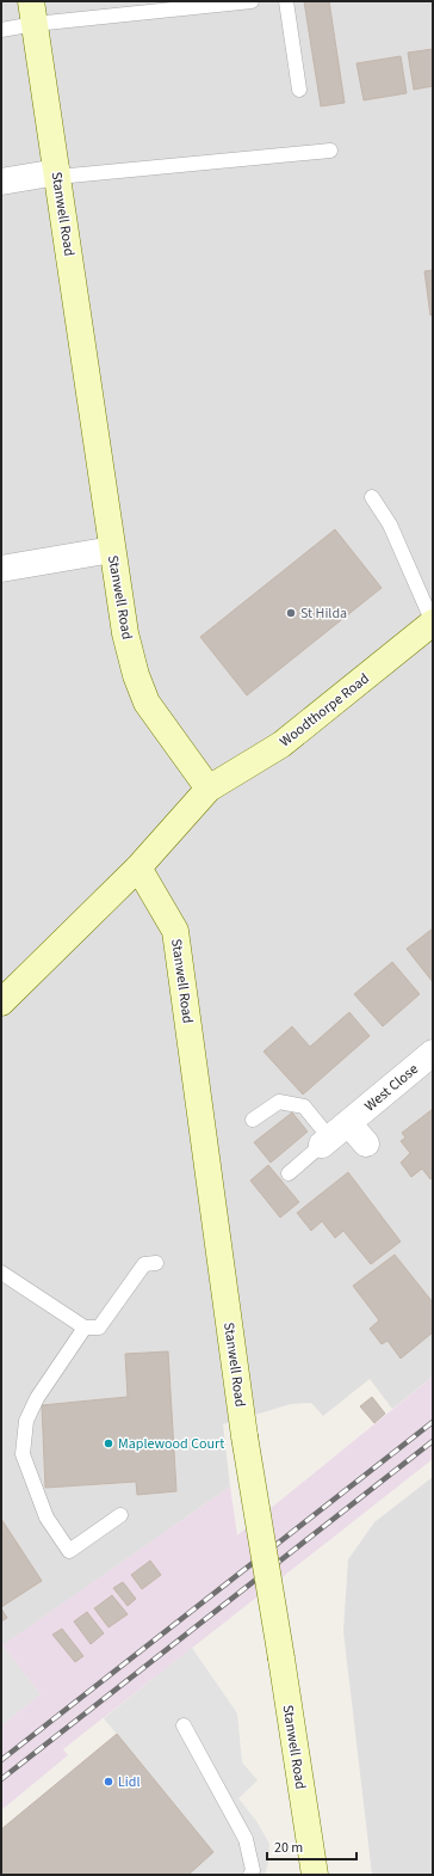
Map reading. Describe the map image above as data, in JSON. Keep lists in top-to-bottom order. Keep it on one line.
{"streets":{"street":["Stanwell Road","Woodthorpe Road","West Close"]},"crossings":[["Stanwell Road","Woodthorpe Road"]],"places":["St Hilda","Maplewood Court","Lidl"],"scale_bar":"20 m"}
